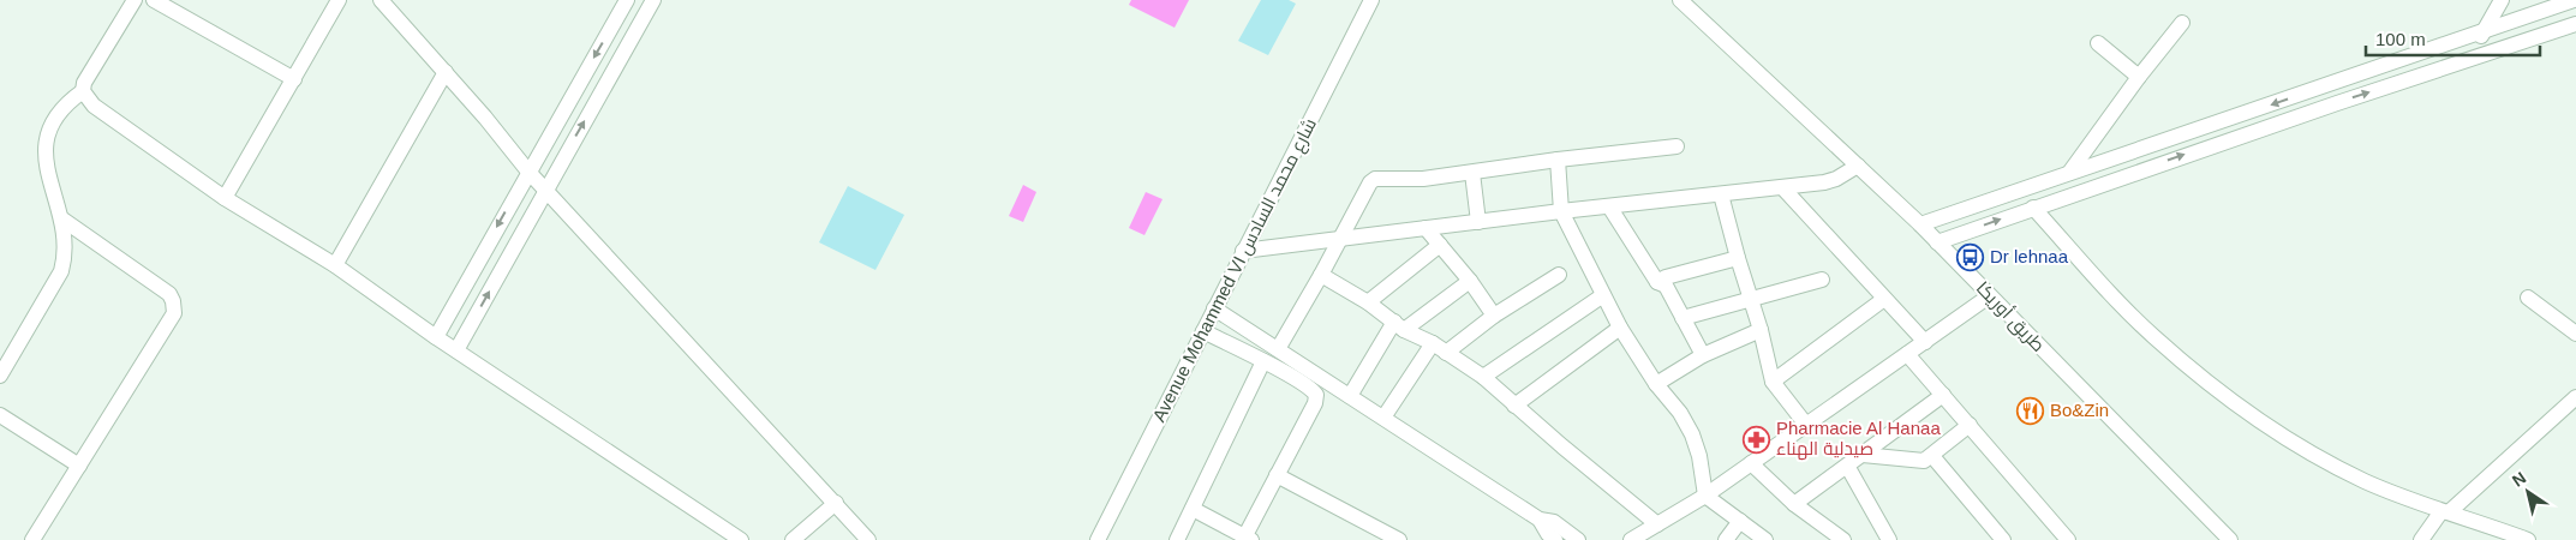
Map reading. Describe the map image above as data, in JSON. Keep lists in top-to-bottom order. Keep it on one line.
{"streets":{"street":["Avenue Mohammed VI شارع محمد السادس","طريق أوريكا"]},"places":{"bus stop":["Dr lehnaa"],"restaurant":["Bo&Zin"],"pharmacy":["Pharmacie Al Hanaa صيدلية الهناء"]},"scale_bar":"100 m","north":"top left"}
